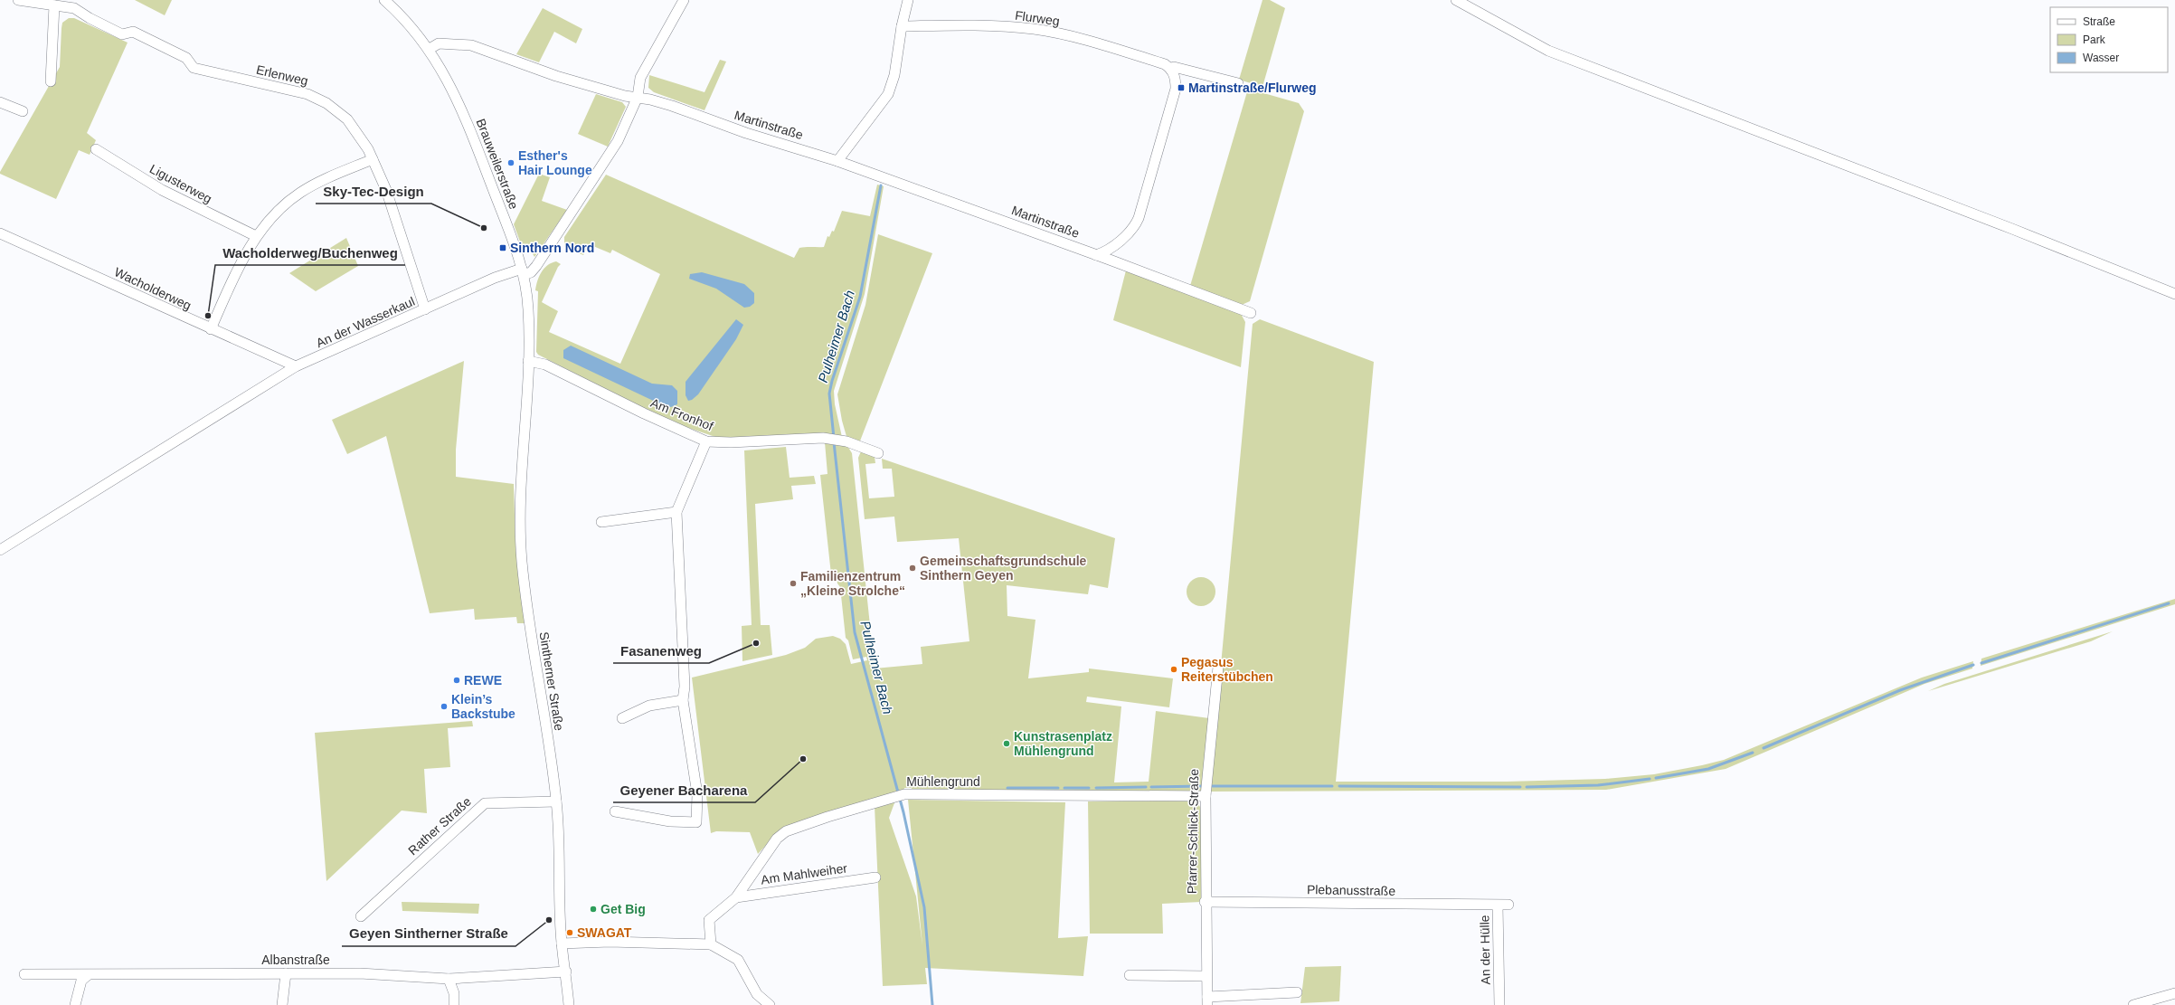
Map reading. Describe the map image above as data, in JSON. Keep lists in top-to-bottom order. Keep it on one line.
{"streets":{"street":["Flurweg","Erlenweg","Martinstraße","Brauweilerstraße","Ligusterweg","Wacholderweg","An der Wasserkaul","Am Fronhof","Sintherner Straße","Mühlengrund","Rather Straße","Pfarrer-Schlick-Straße","Am Mahlweiher","Plebanusstraße","An der Hülle","Albanstraße"]},"crossings":[["Erlenweg","An der Wasserkaul"],["Martinstraße","Brauweilerstraße"],["Martinstraße","An der Wasserkaul"],["Brauweilerstraße","An der Wasserkaul"],["Brauweilerstraße","Am Fronhof"],["Brauweilerstraße","Sintherner Straße"],["Wacholderweg","An der Wasserkaul"],["Am Fronhof","Sintherner Straße"],["Sintherner Straße","Rather Straße"],["Sintherner Straße","Albanstraße"],["Mühlengrund","Pfarrer-Schlick-Straße"],["Mühlengrund","Am Mahlweiher"],["Pfarrer-Schlick-Straße","Plebanusstraße"],["Plebanusstraße","An der Hülle"]],"water":["Pulheimer Bach"],"places":{"transit":["Martinstraße/Flurweg","Sinthern Nord"],"other":["Esther's Hair Lounge","Sky-Tec-Design","Wacholderweg/Buchenweg","Gemeinschaftsgrundschule Sinthern Geyen","Familienzentrum „Kleine Strolche“","Fasanenweg","Pegasus Reiterstübchen","REWE","Klein’s Backstube","Kunstrasenplatz Mühlengrund","Geyener Bacharena","Get Big","Geyen Sintherner Straße","SWAGAT"]},"legend":["Straße","Park","Wasser"]}
